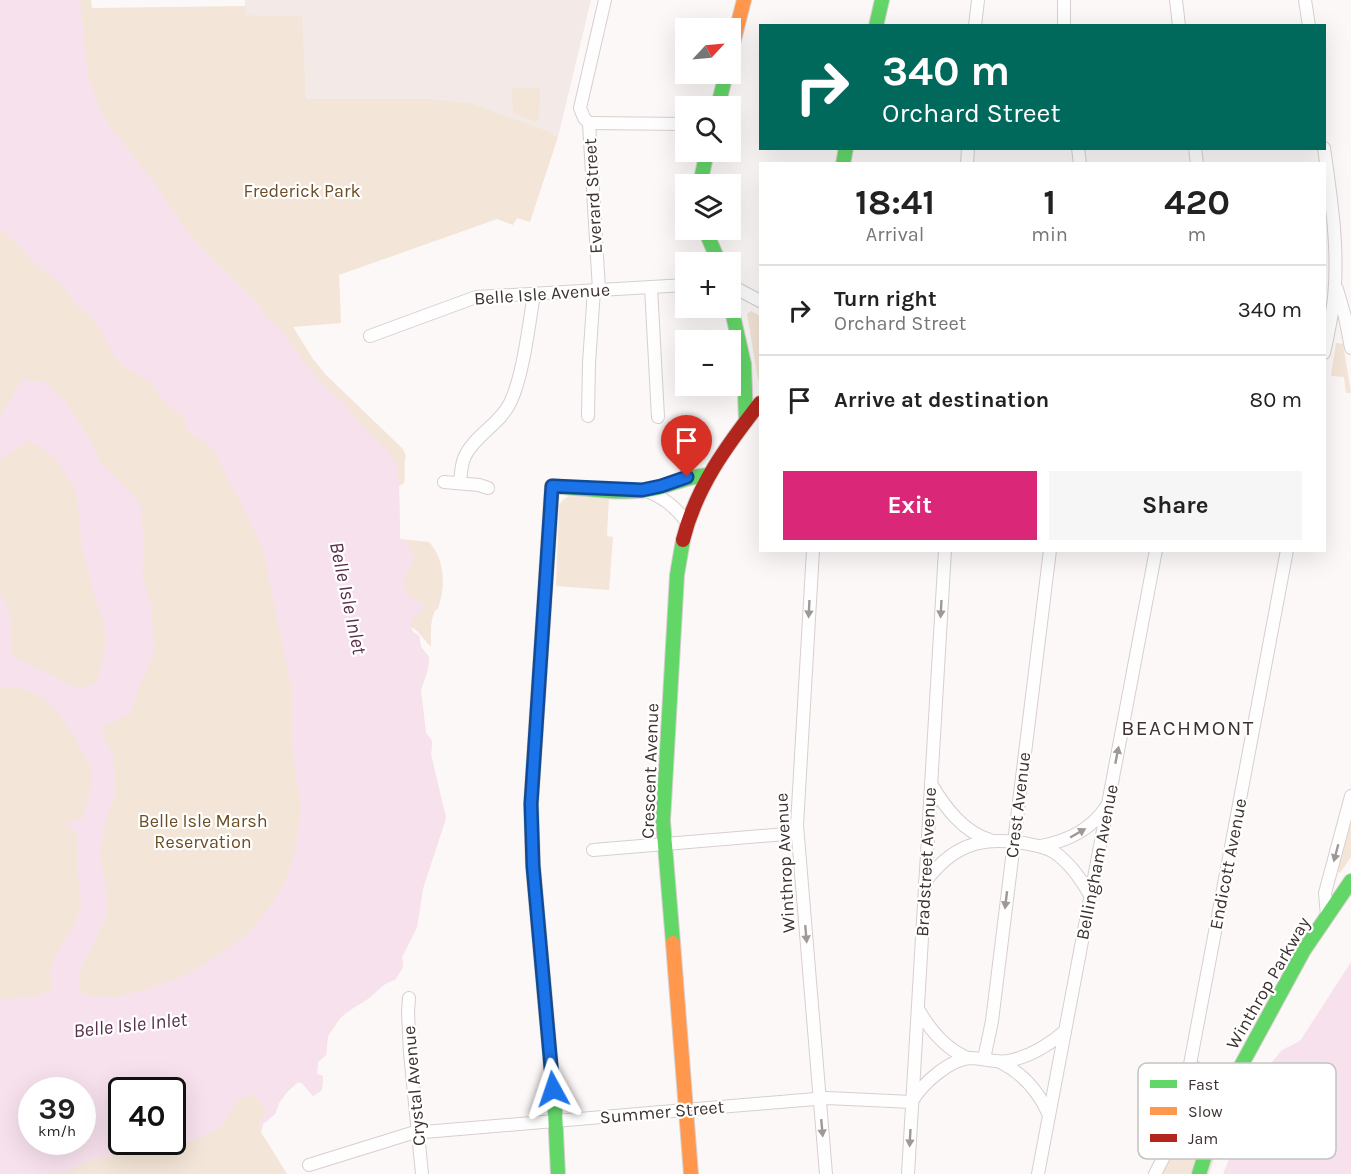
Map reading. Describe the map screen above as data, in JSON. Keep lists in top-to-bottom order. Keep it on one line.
{"streets":{"street":["Everard Street","Belle Isle Avenue","Crescent Avenue","Crest Avenue","Bradstreet Avenue","Bellingham Avenue","Winthrop Avenue","Endicott Avenue","Winthrop Parkway","Crystal Avenue","Summer Street"]},"crossings":[["Everard Street","Belle Isle Avenue"],["Crescent Avenue","Summer Street"],["Bradstreet Avenue","Summer Street"],["Winthrop Avenue","Summer Street"],["Crystal Avenue","Summer Street"]],"one_way":["Crest Avenue","Bradstreet Avenue","Bellingham Avenue","Winthrop Avenue"],"districts":["BEACHMONT"],"water":["Belle Isle Inlet"],"parks":["Frederick Park","Belle Isle Marsh Reservation"],"legend":["Fast","Slow","Jam"],"north":"top right","page":{"map_buttons":["+","−"],"turn":["340 m","Orchard Street"],"eta":["18:41","Arrival","1","min","420","m"],"list":[{"name":"Turn right","note":"Orchard Street","value":"340 m"},{"name":"Arrive at destination","value":"80 m"}],"buttons":["Exit","Share"],"speed":"39 km/h","limit":"40"}}
